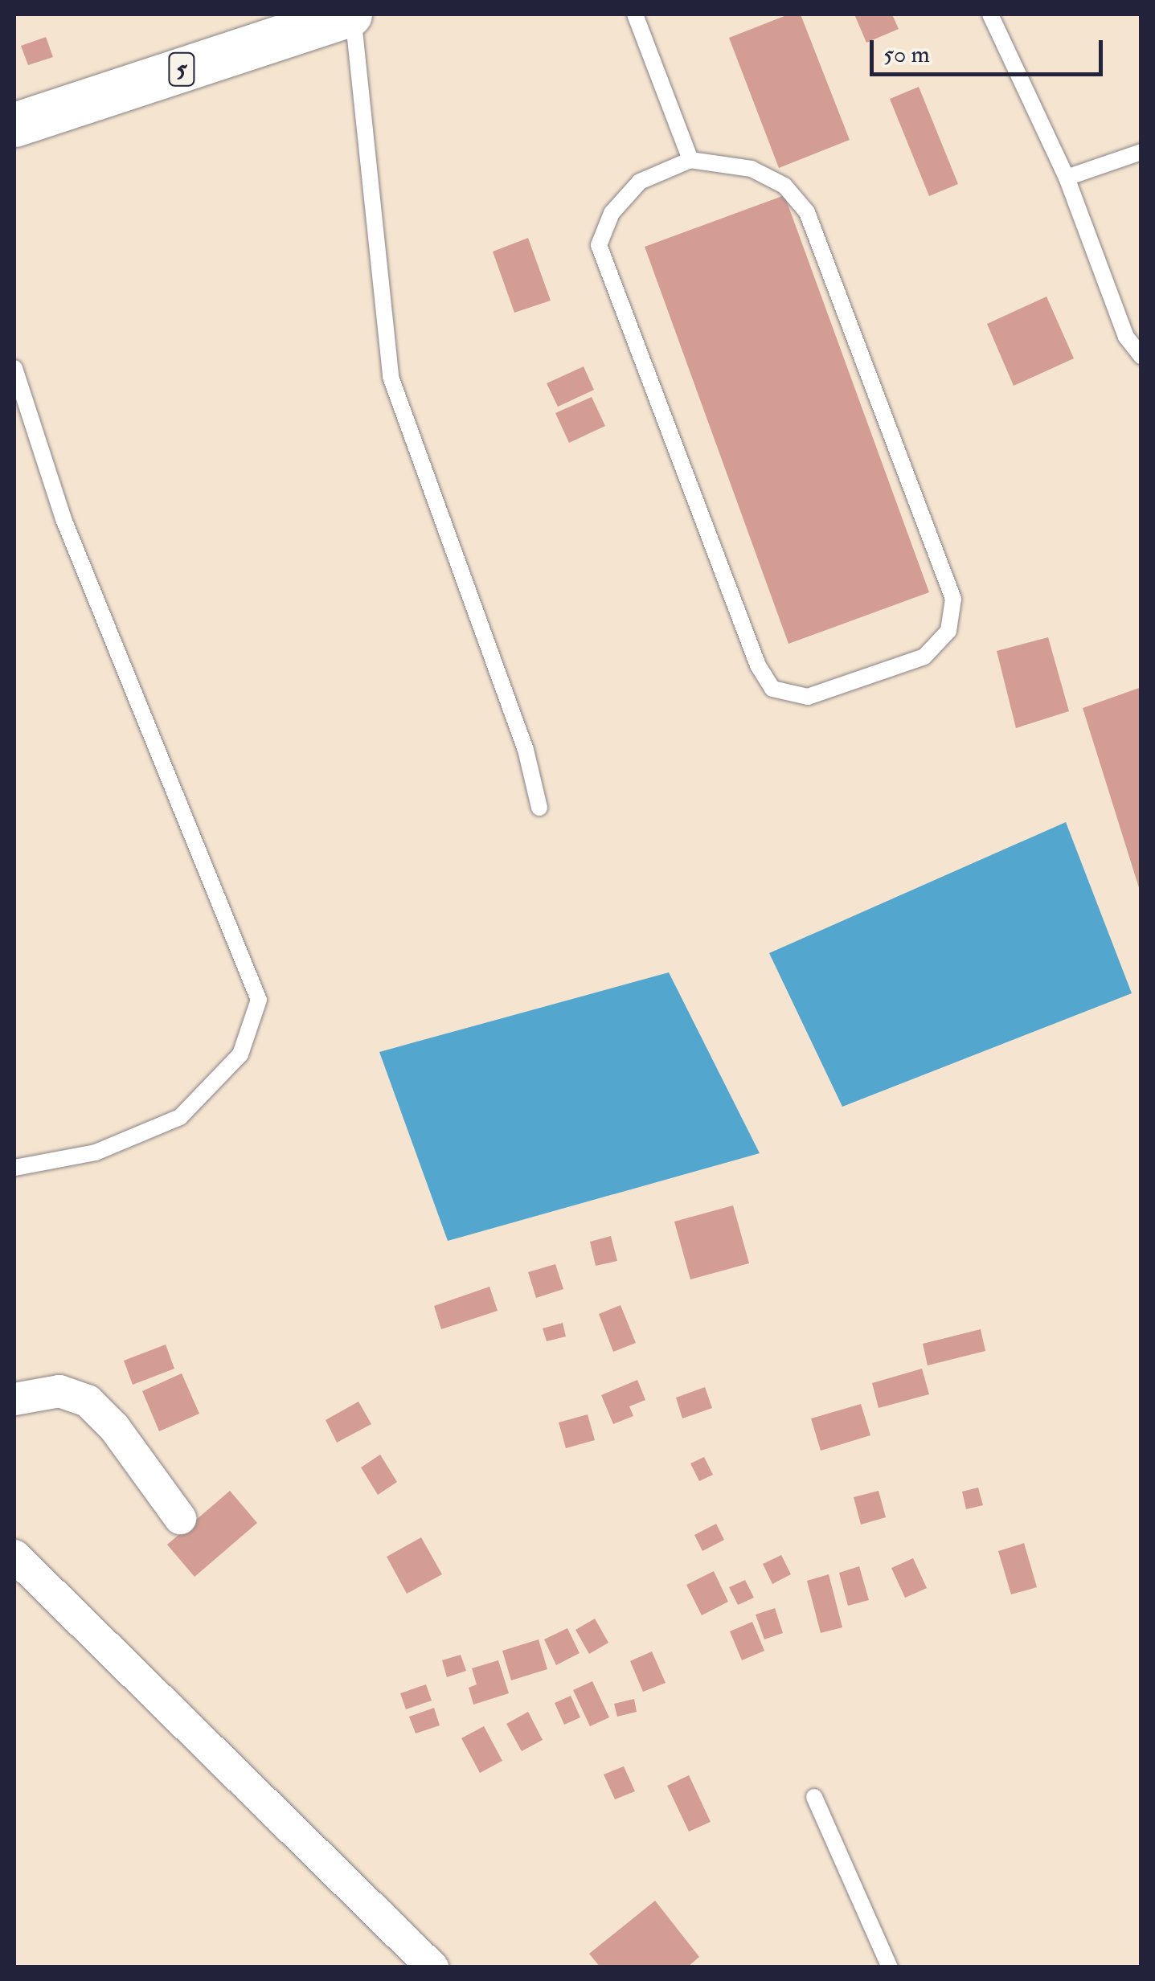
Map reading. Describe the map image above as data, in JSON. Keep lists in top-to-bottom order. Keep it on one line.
{"streets":{"highway":["5"]},"scale_bar":"50 m"}
